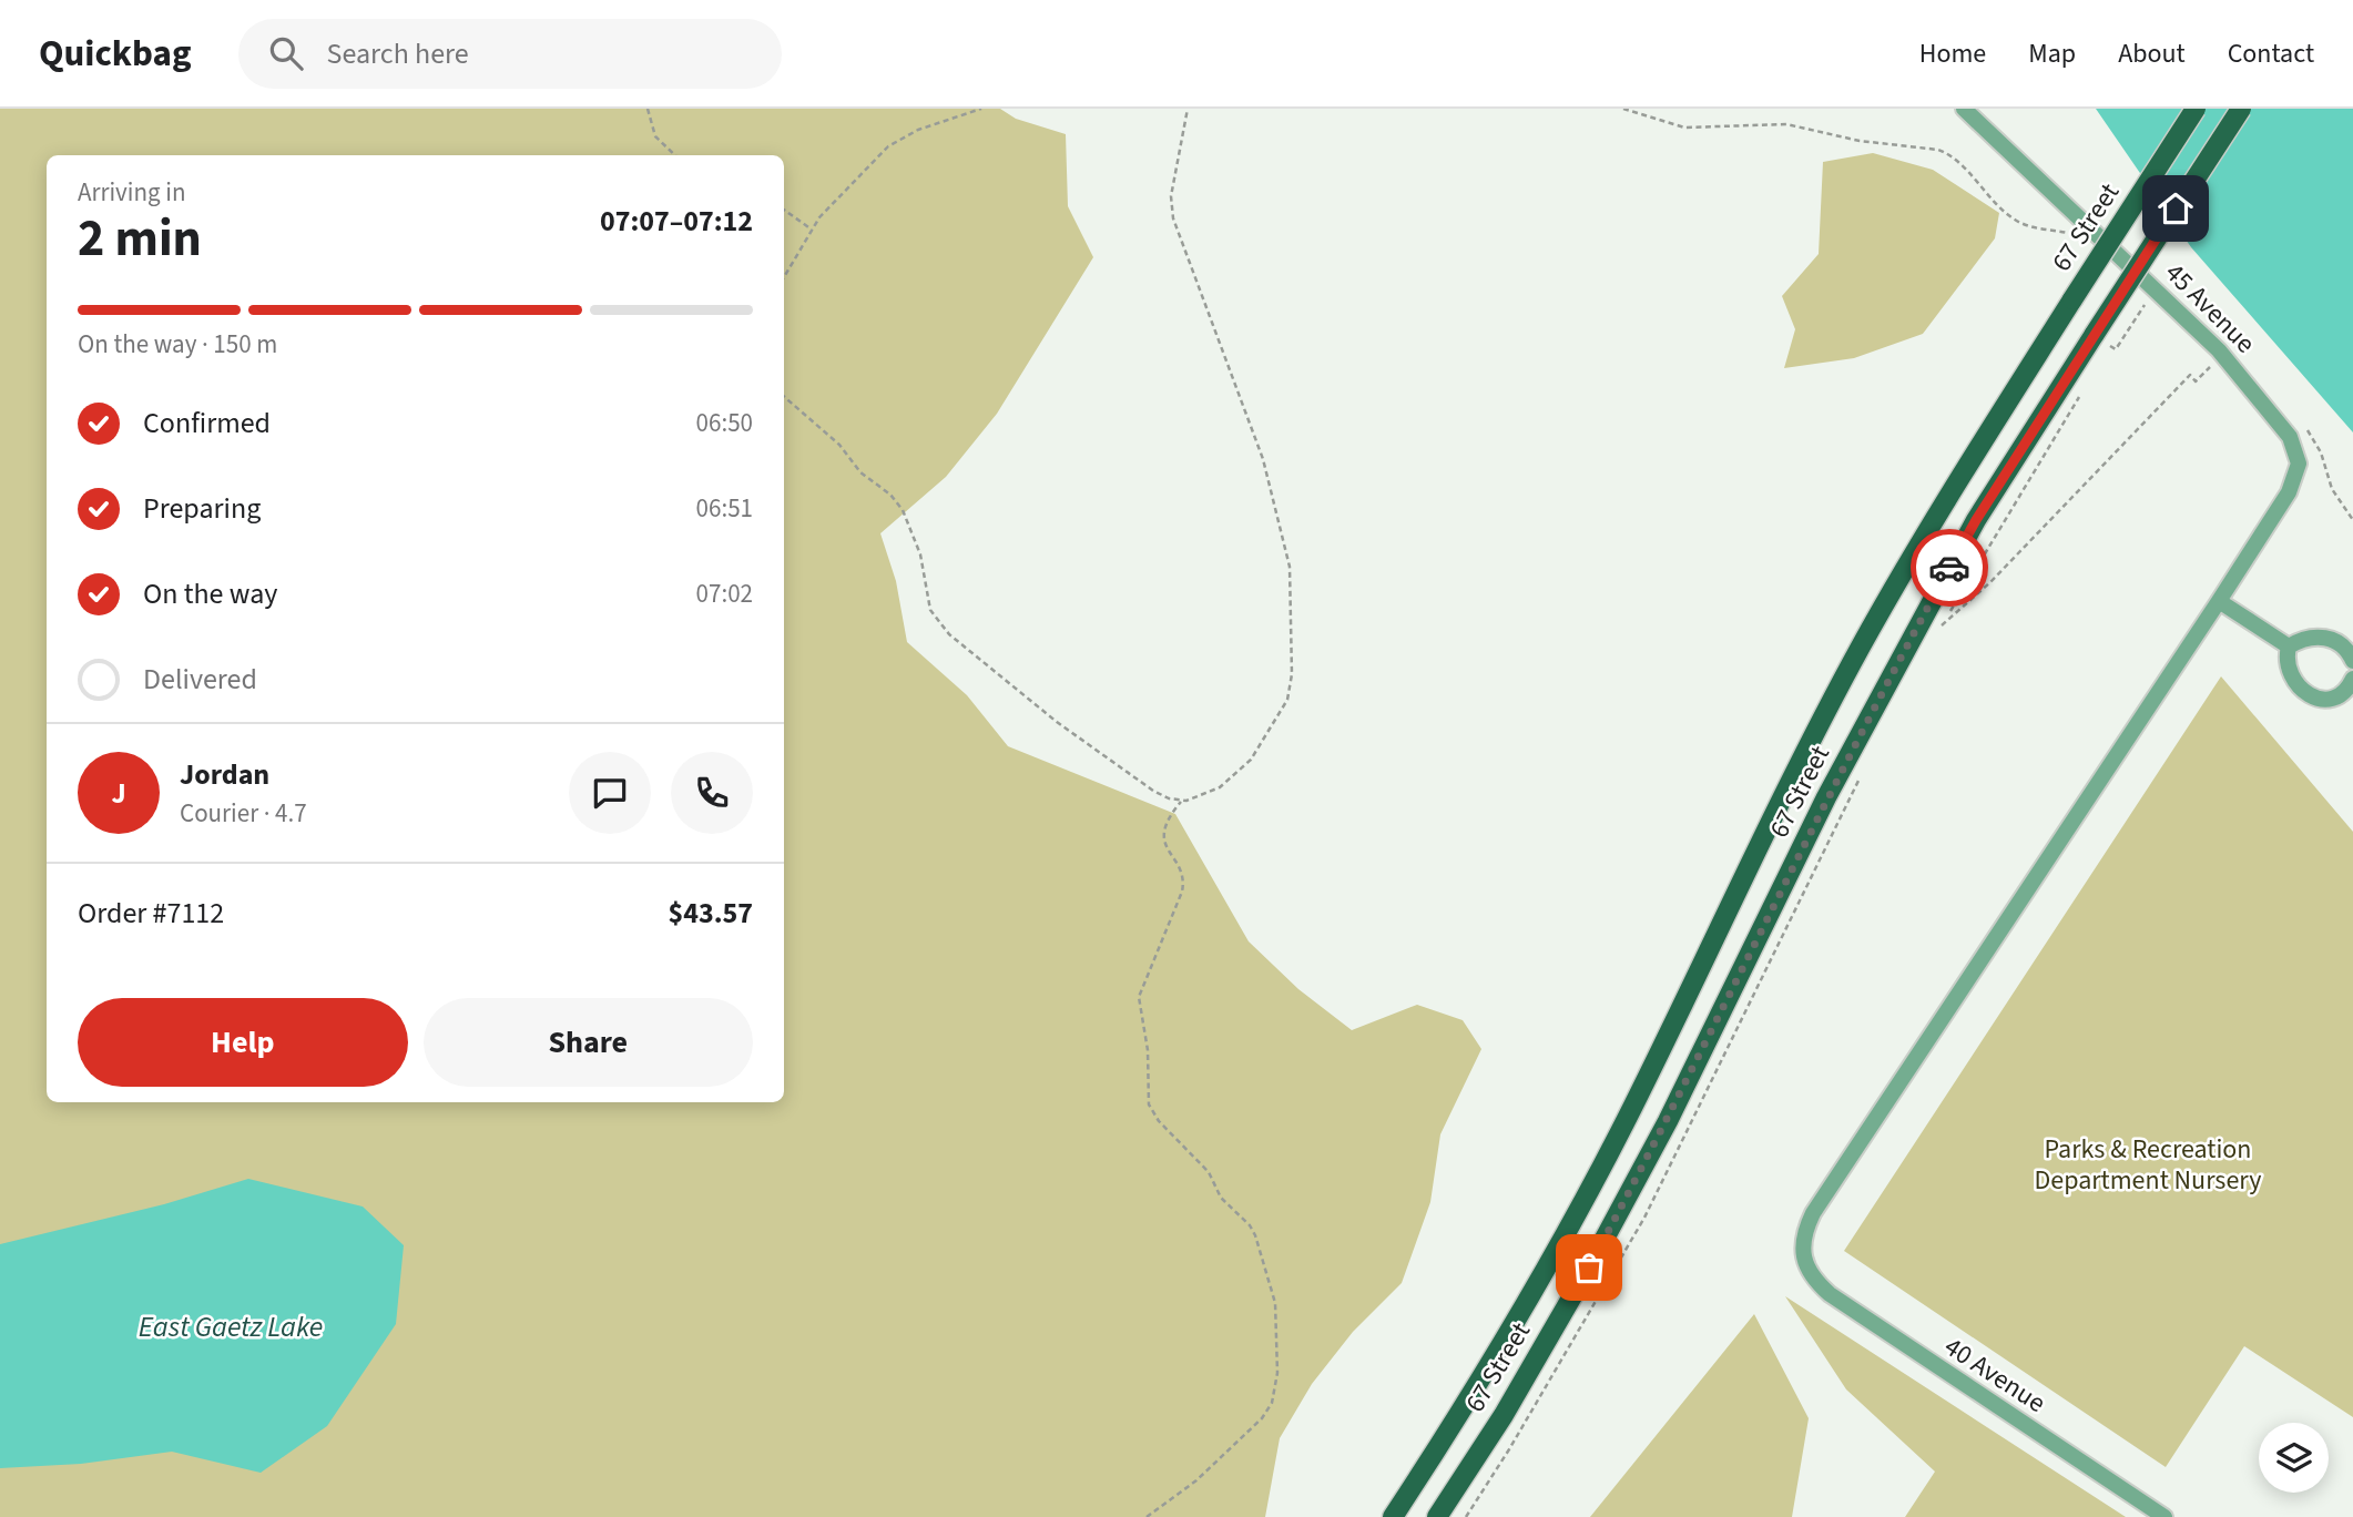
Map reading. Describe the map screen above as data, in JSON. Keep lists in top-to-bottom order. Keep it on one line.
{"streets":{"main road":["67 Street"],"street":["45 Avenue","40 Avenue"]},"crossings":[["45 Avenue","40 Avenue"]],"water":["East Gaetz Lake"],"parks":["Parks & Recreation Department Nursery"],"page":{"header":"Quickbag","search":"Search here","nav":["Home","Map","About","Contact"],"heading":["2 min","Arriving in","07:07–07:12"],"panel":["Jordan","Courier · 4.7","Order #7112","$43.57"],"bar":"On the way · 150 m","list":[["Confirmed","06:50"],["Preparing","06:51"],["On the way","07:02"],"Delivered"],"round":"J","buttons":["Help","Share"]}}
